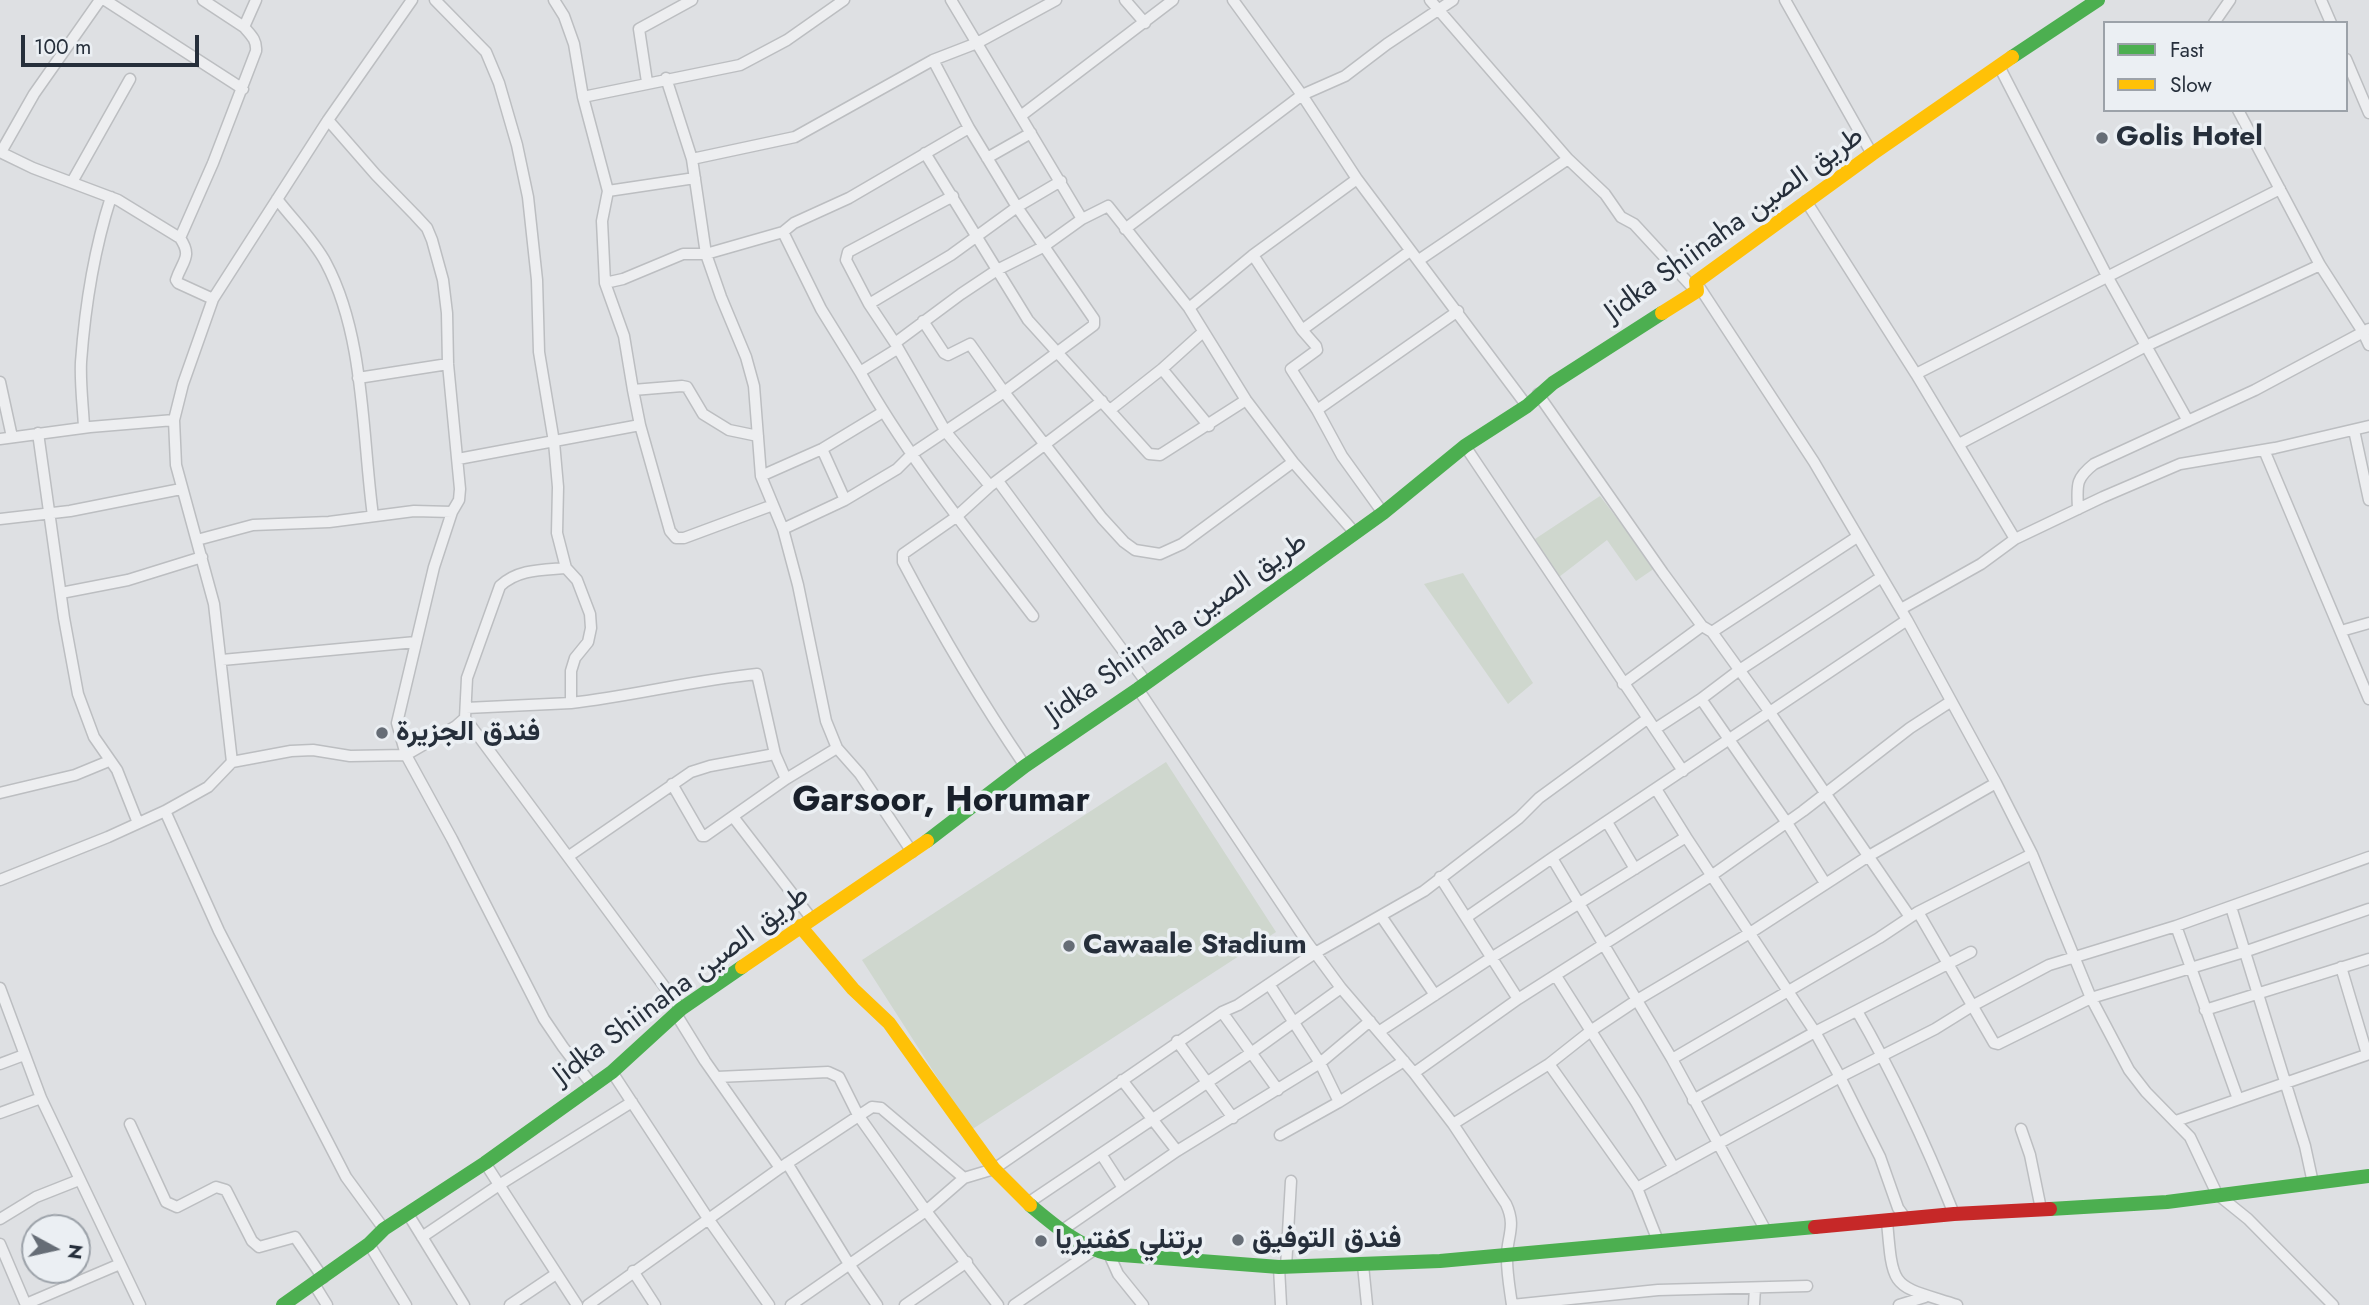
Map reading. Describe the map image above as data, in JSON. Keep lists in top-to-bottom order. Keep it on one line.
{"streets":{"main road":["Jidka Shiinaha طريق الصين"]},"districts":["Garsoor, Horumar"],"places":["Golis Hotel","فندق الجزيرة","Cawaale Stadium","فندق التوفيق","برتنلي كفتيريا"],"legend":["Fast","Slow"],"scale_bar":"100 m","north":"right"}
